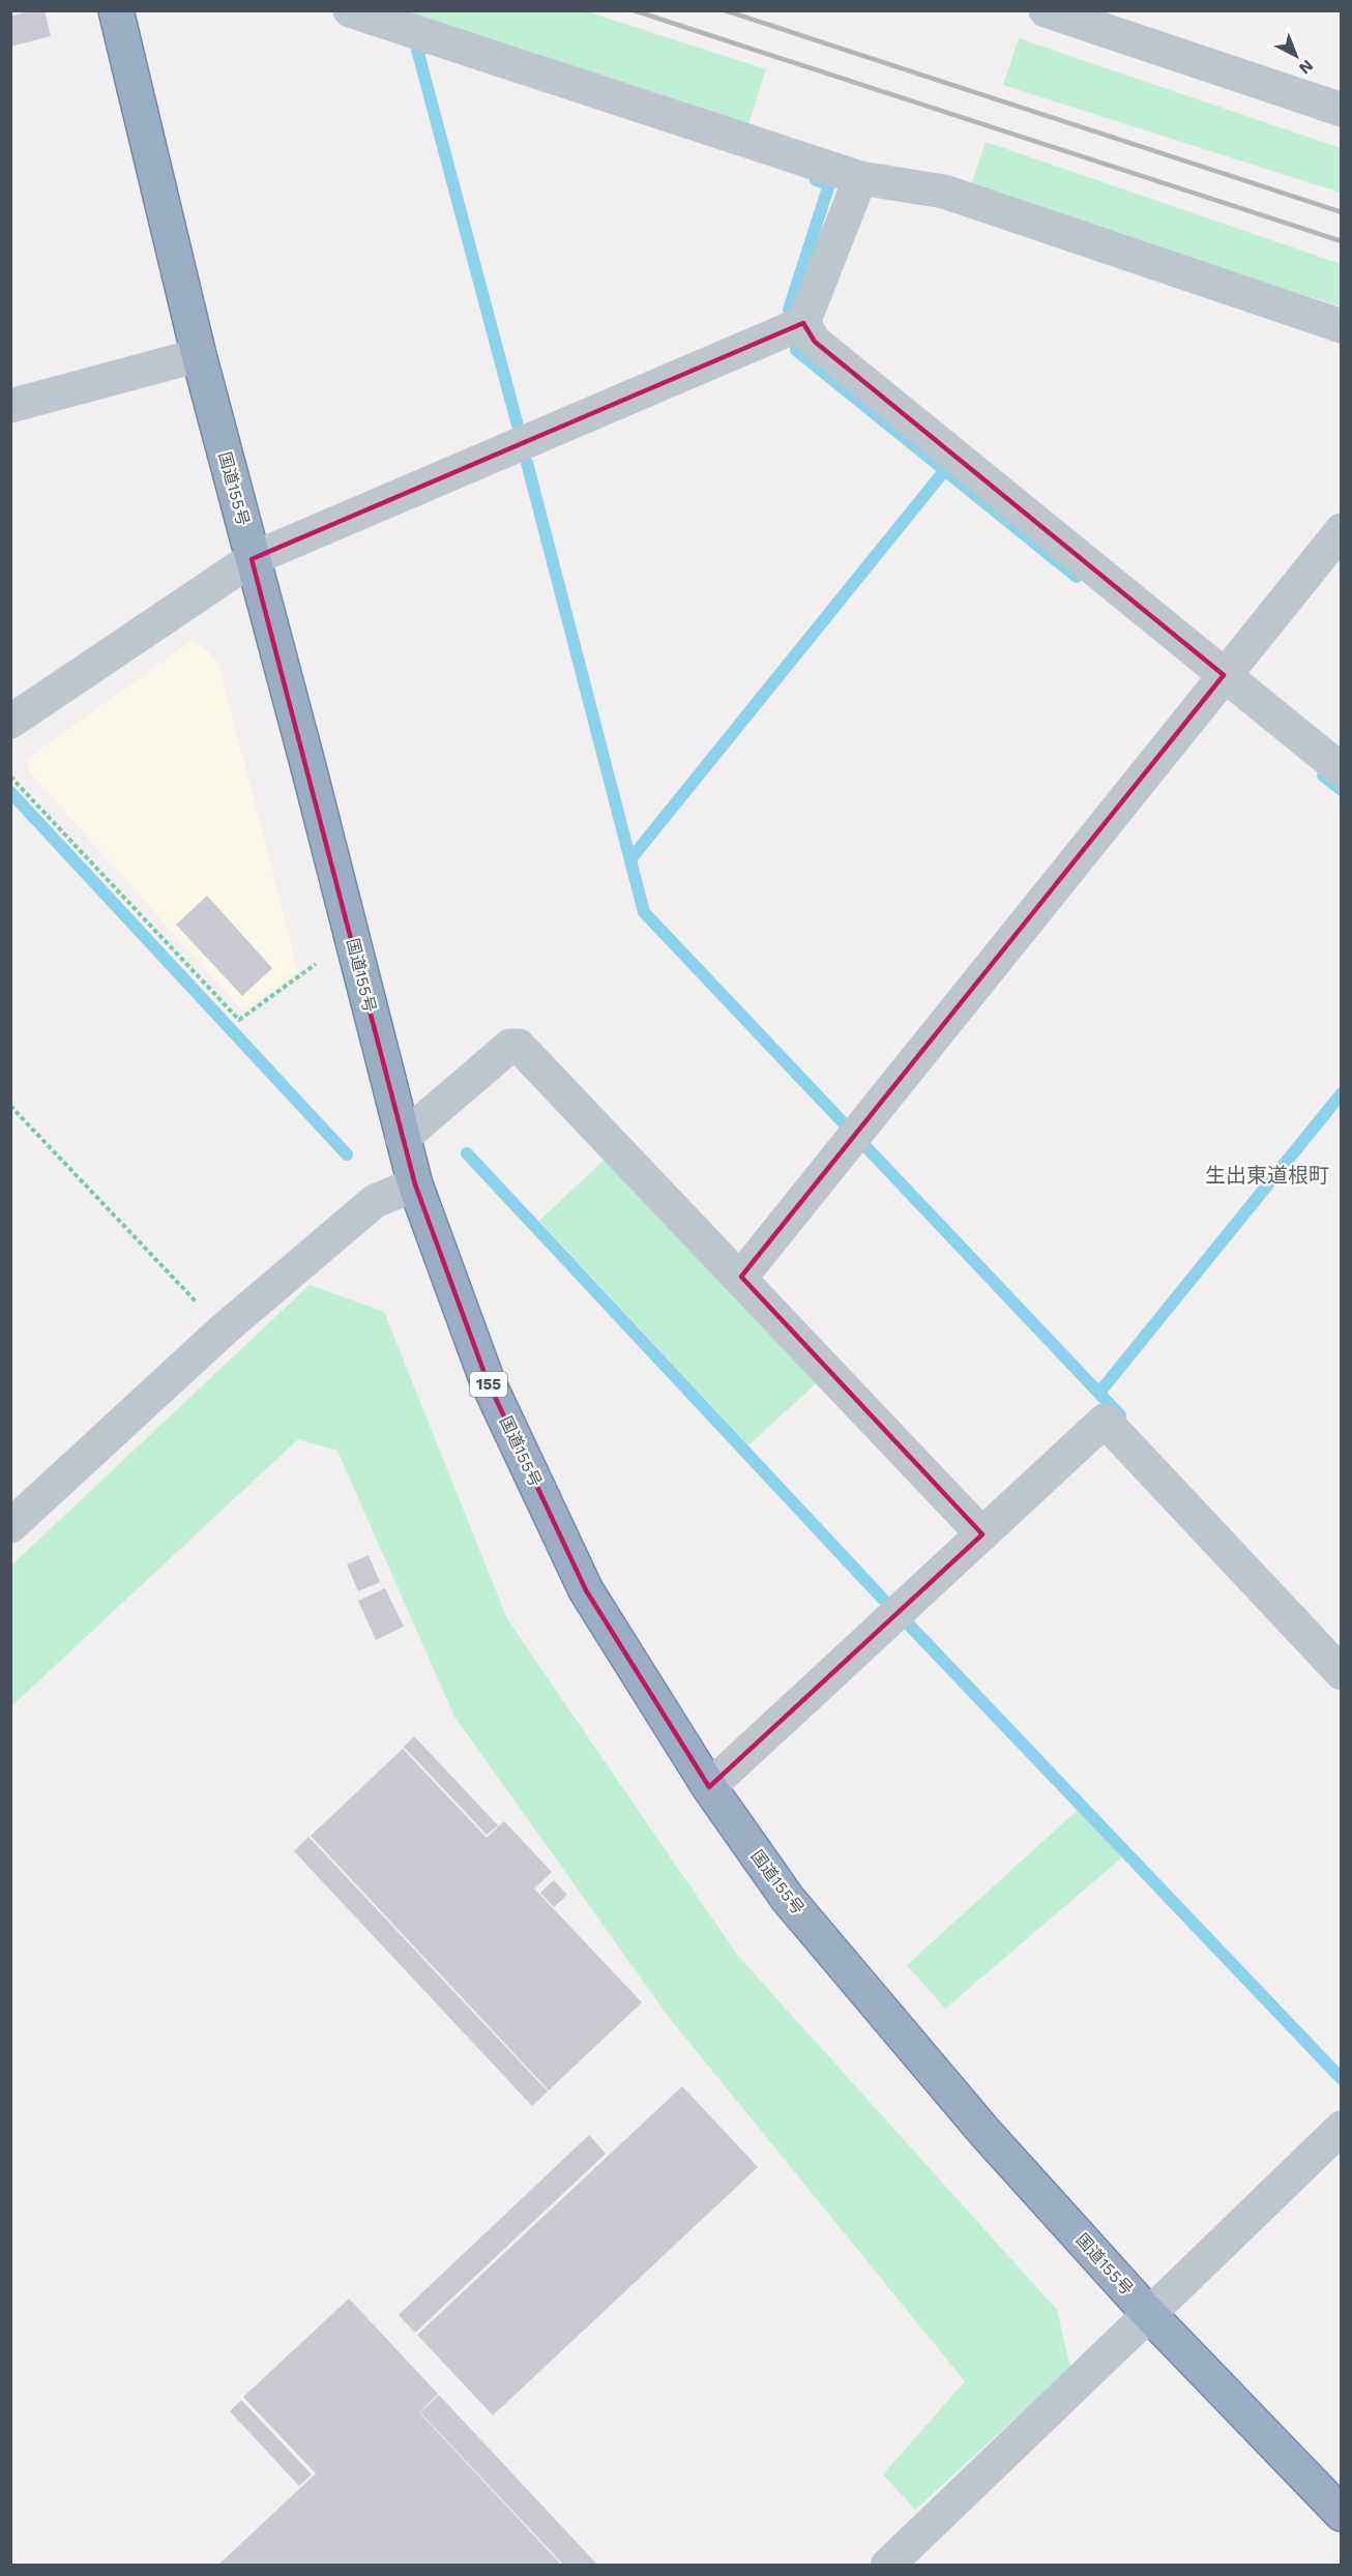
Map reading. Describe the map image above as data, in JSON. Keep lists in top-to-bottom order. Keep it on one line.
{"streets":{"highway":["国道155号","155"]},"districts":["生出東道根町"],"north":"bottom right"}
